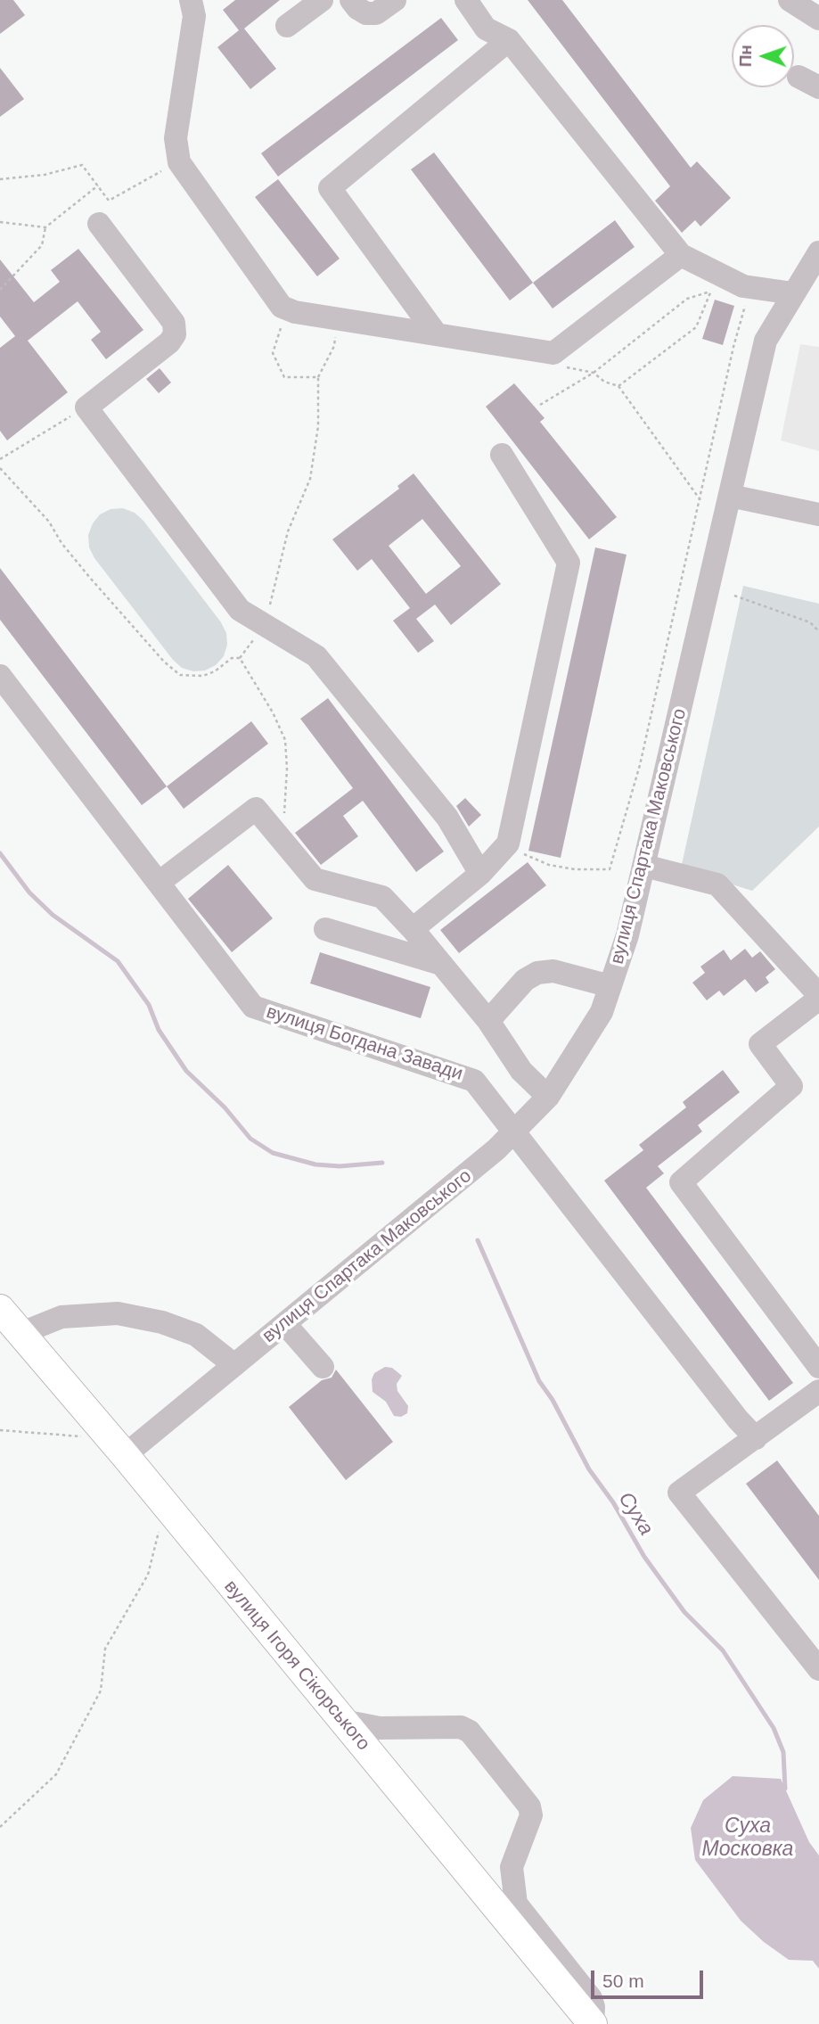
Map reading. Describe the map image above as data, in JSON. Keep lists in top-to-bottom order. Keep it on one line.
{"streets":{"main road":["вулиця Ігоря Сікорського"],"street":["вулиця Спартака Маковського","вулиця Богдана Завади"]},"crossings":[["вулиця Спартака Маковського","вулиця Богдана Завади"],["вулиця Спартака Маковського","вулиця Ігоря Сікорського"]],"water":["Суха","Суха Московка"],"scale_bar":"50 m","north":"left"}
